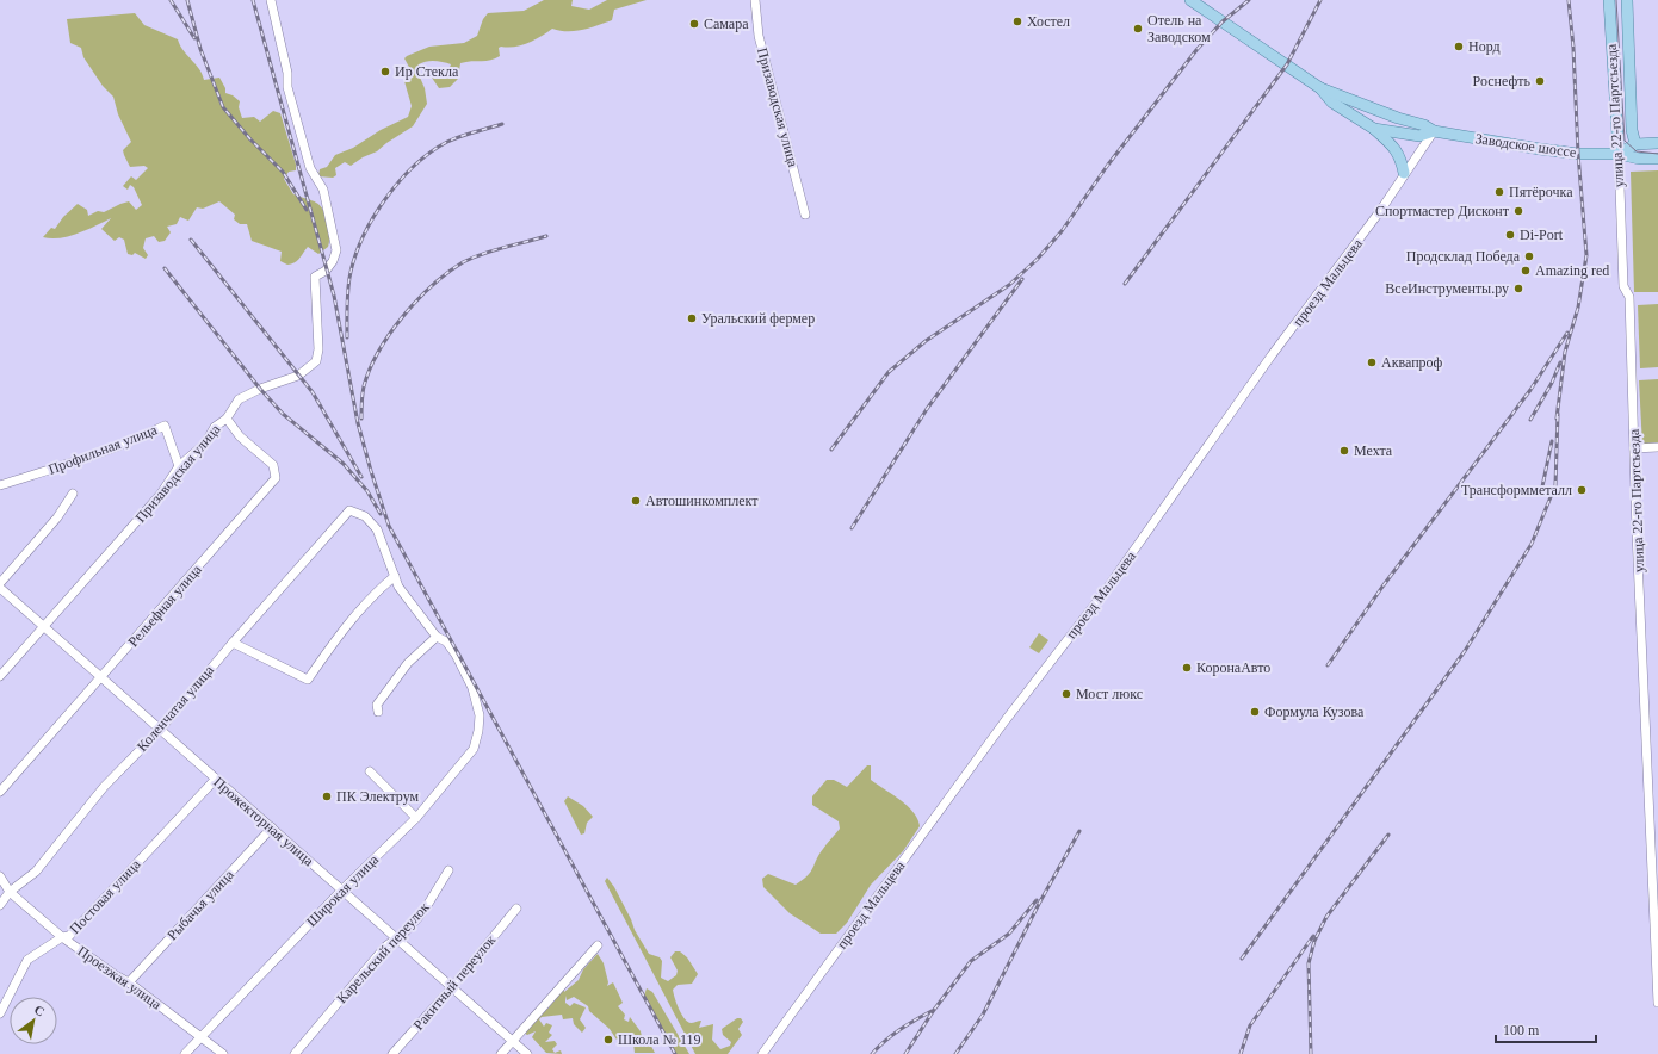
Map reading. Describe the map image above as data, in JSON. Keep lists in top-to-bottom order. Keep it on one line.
{"streets":{"main road":["улица 22-го Партсъезда","Заводское шоссе"],"street":["Призаводская улица","проезд Мальцева","Профильная улица","Рельефная улица","Коленчатая улица","Прожекторная улица","Широкая улица","Постовая улица","Рыбачья улица","Карельский переулок","Проезжая улица","Ракитный переулок"]},"crossings":[["Призаводская улица","Профильная улица"],["Призаводская улица","Рельефная улица"],["Призаводская улица","Прожекторная улица"],["улица 22-го Партсъезда","Заводское шоссе"],["Заводское шоссе","проезд Мальцева"],["Рельефная улица","Прожекторная улица"],["Коленчатая улица","Прожекторная улица"],["Коленчатая улица","Проезжая улица"],["Прожекторная улица","Широкая улица"],["Прожекторная улица","Постовая улица"],["Прожекторная улица","Рыбачья улица"],["Прожекторная улица","Карельский переулок"],["Прожекторная улица","Ракитный переулок"],["Широкая улица","Проезжая улица"],["Постовая улица","Проезжая улица"],["Рыбачья улица","Проезжая улица"]],"places":["Хостел","Самара","Отель на Заводском","Норд","Ир Стекла","Роснефть","Пятёрочка","Спортмастер Дисконт","Di-Port","Продсклад Победа","Amazing red","ВсеИнструменты.ру","Уральский фермер","Аквапроф","Мехта","Трансформметалл","Автошинкомплект","КоронаАвто","Мост люкс","Формула Кузова","ПК Электрум","Школа № 119"],"scale_bar":"100 m","north":"top right"}
